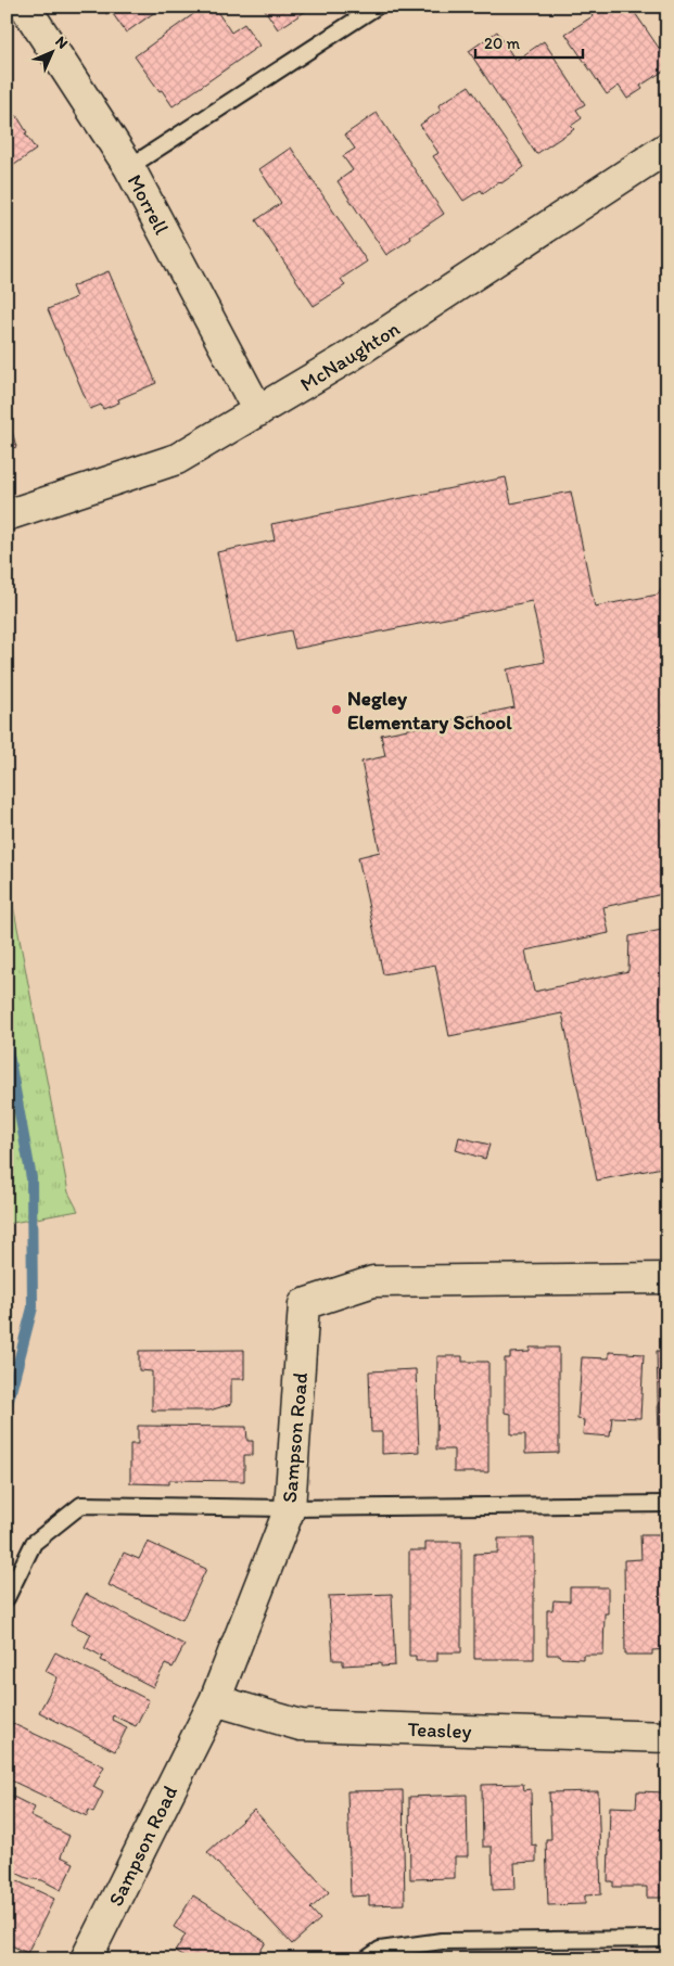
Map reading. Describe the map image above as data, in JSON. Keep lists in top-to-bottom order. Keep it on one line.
{"streets":{"street":["Morrell","McNaughton","Sampson Road","Teasley"]},"crossings":[["Morrell","McNaughton"],["Sampson Road","Teasley"]],"places":["Negley Elementary School"],"scale_bar":"20 m","north":"top right"}
